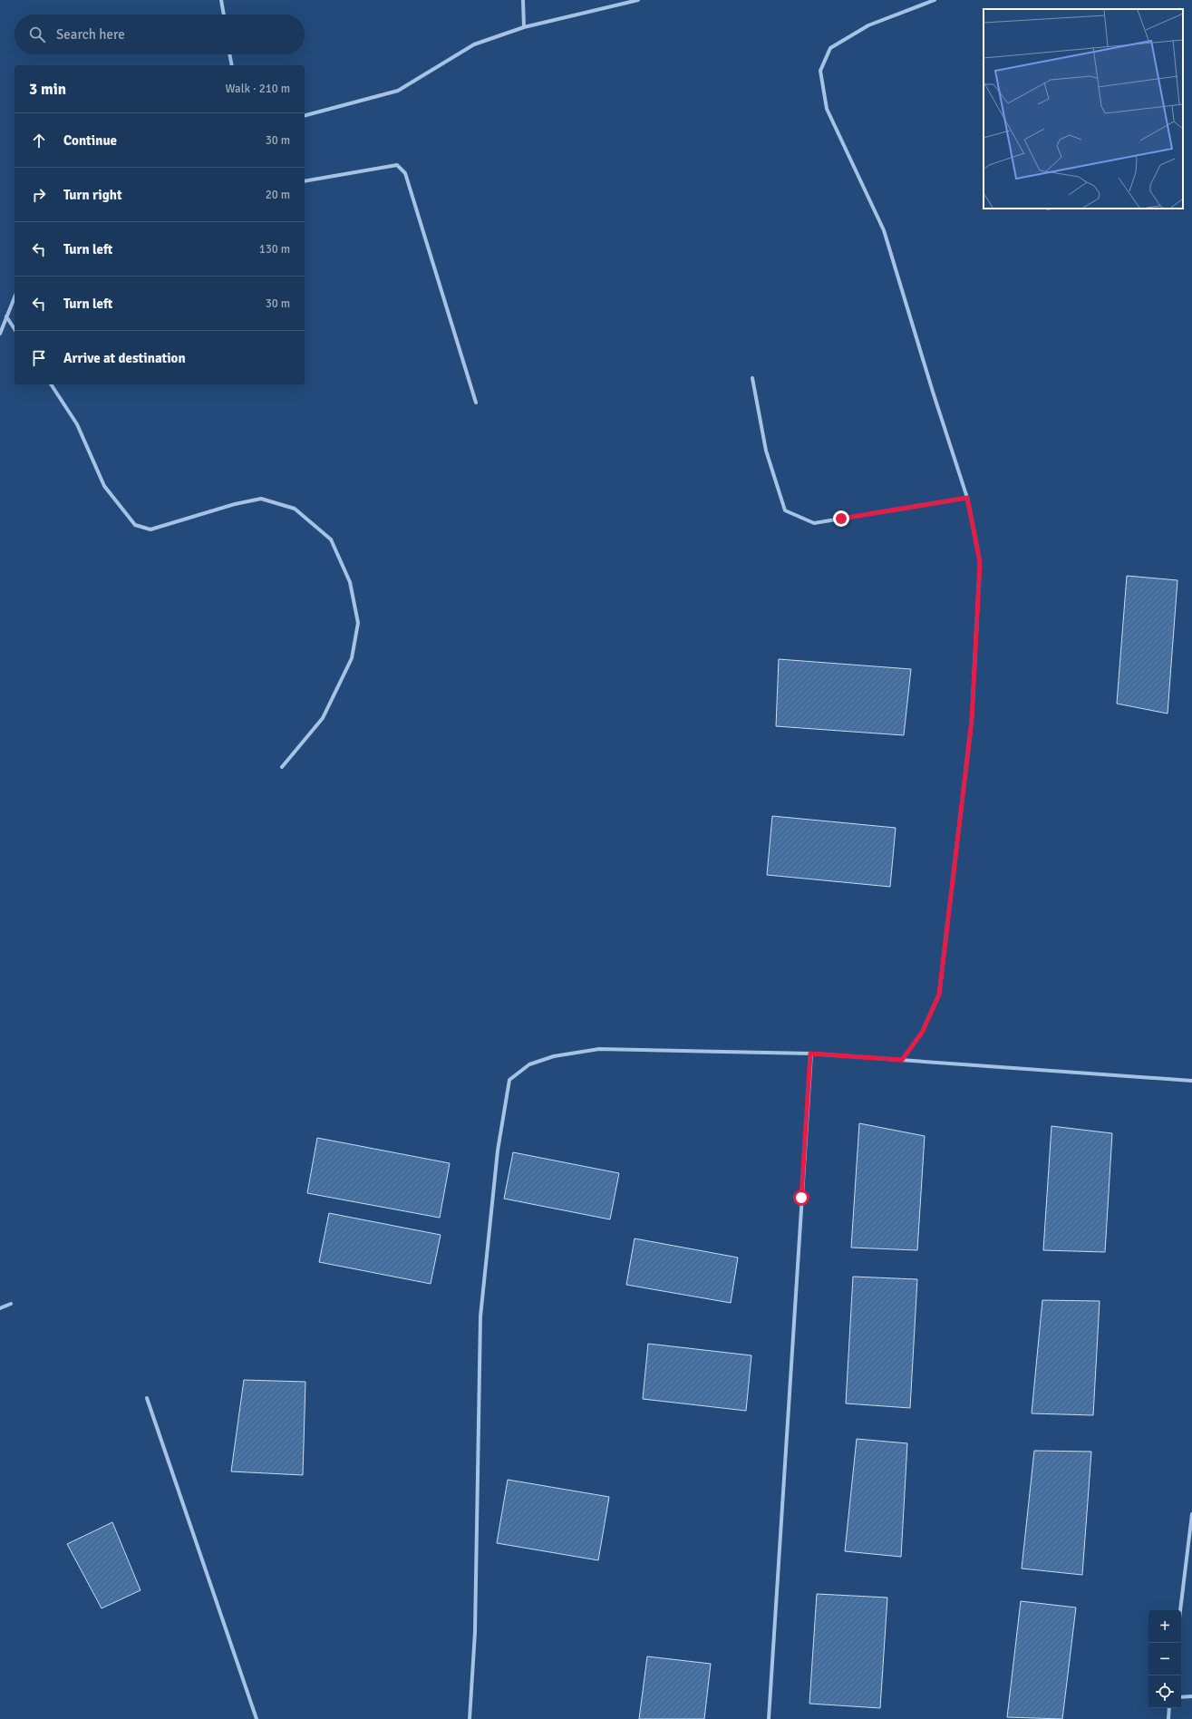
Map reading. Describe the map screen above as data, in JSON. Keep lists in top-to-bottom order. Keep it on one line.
{"page":{"search":"Search here","heading":["3 min","Walk · 210 m"],"list":[["Continue","30 m"],["Turn right","20 m"],["Turn left","130 m"],["Turn left","30 m"],"Arrive at destination"],"map_buttons":["+","−"]}}
